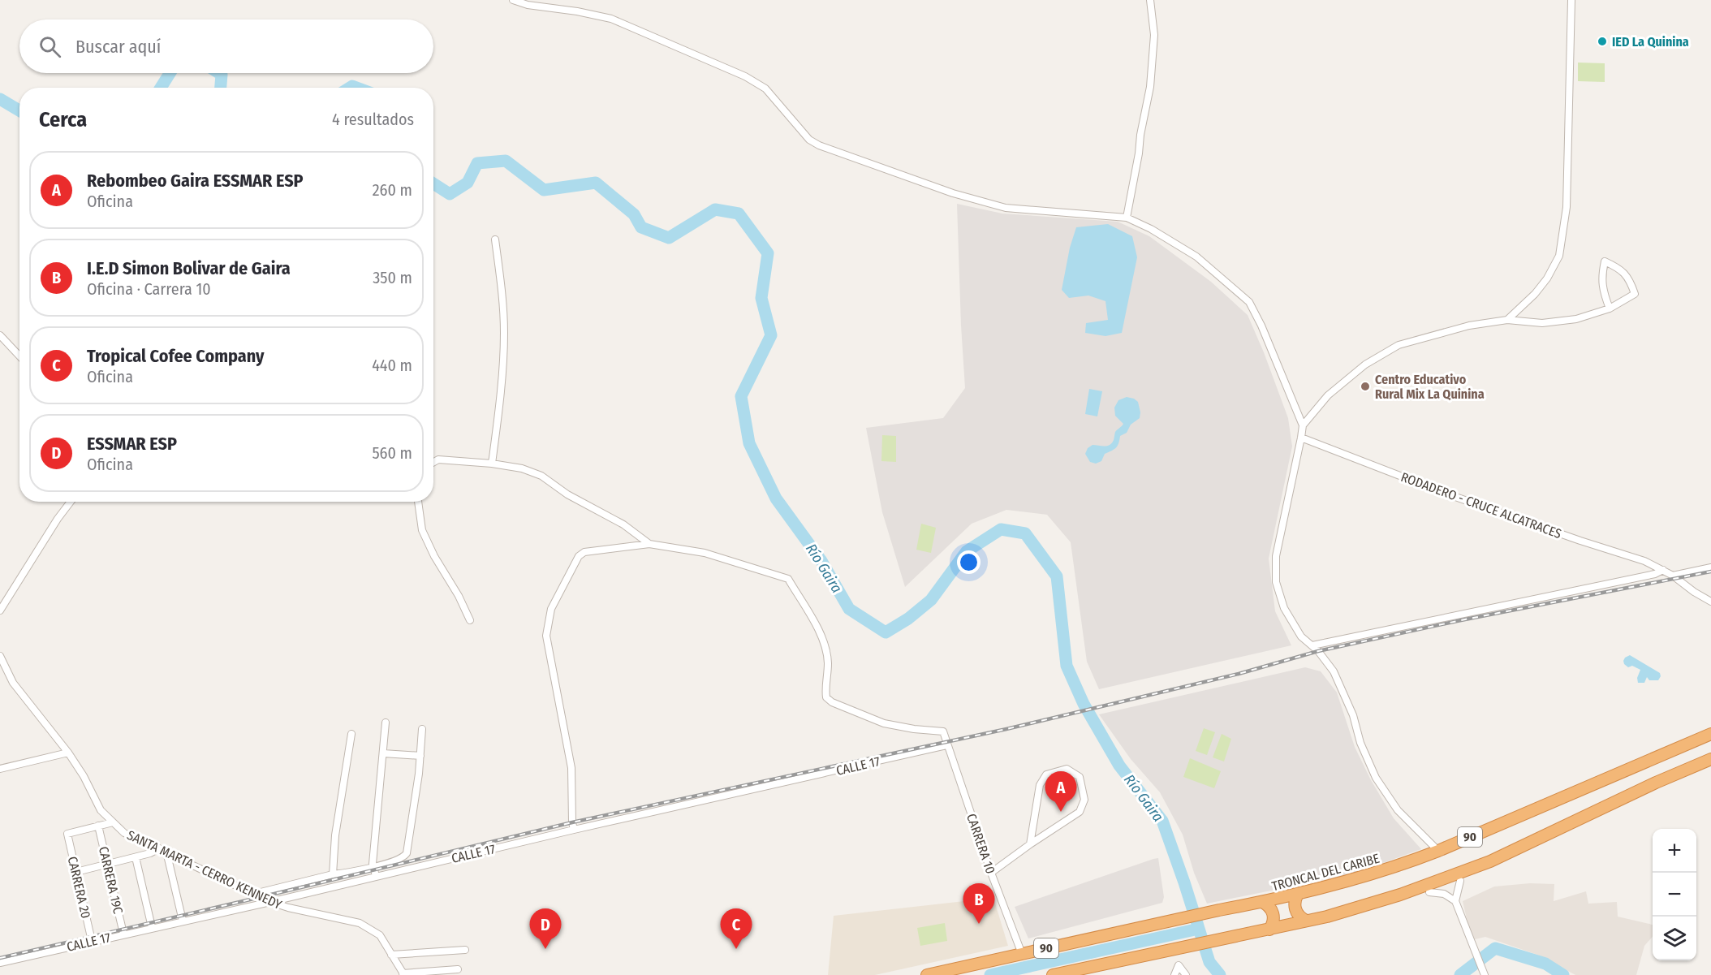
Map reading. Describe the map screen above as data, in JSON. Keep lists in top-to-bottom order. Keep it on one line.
{"streets":{"highway":["90","TRONCAL DEL CARIBE"],"street":["RODADERO - CRUCE ALCATRACES","CALLE 17","CARRERA 10","SANTA MARTA - CERRO KENNEDY","CARRERA 19C","CARRERA 20"]},"crossings":[["CALLE 17","CARRERA 10"],["CALLE 17","SANTA MARTA - CERRO KENNEDY"],["CALLE 17","CARRERA 19C"],["CALLE 17","CARRERA 20"],["CARRERA 10","TRONCAL DEL CARIBE"],["CARRERA 19C","CARRERA 20"]],"water":["Río Gaira"],"places":["IED La Quinina","Centro Educativo Rural Mix La Quinina"],"page":{"search":"Buscar aquí","heading":["Cerca","4 resultados"],"list":[{"mark":"A","name":"Rebombeo Gaira ESSMAR ESP","note":"Oficina","value":"260 m"},{"mark":"B","name":"I.E.D Simon Bolivar de Gaira","note":"Oficina · Carrera 10","value":"350 m"},{"mark":"C","name":"Tropical Cofee Company","note":"Oficina","value":"440 m"},{"mark":"D","name":"ESSMAR ESP","note":"Oficina","value":"560 m"}],"pins":["A","B","C","D"],"map_buttons":["+","−"]}}
